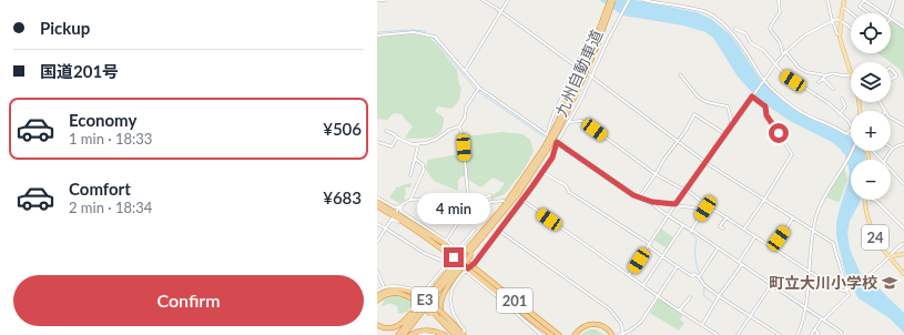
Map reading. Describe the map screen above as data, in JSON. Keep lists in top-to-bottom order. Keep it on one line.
{"streets":{"highway":["九州自動車道","E3","201"],"main road":["24"]},"places":{"school or university":["町立大川小学校"]},"page":{"banner":["Pickup","国道201号"],"map_buttons":["+","−"],"list":[{"name":"Economy","note":"1 min · 18:33","value":"¥506"},{"name":"Comfort","note":"2 min · 18:34","value":"¥683"}],"bubble":"4 min","buttons":"Confirm"}}
